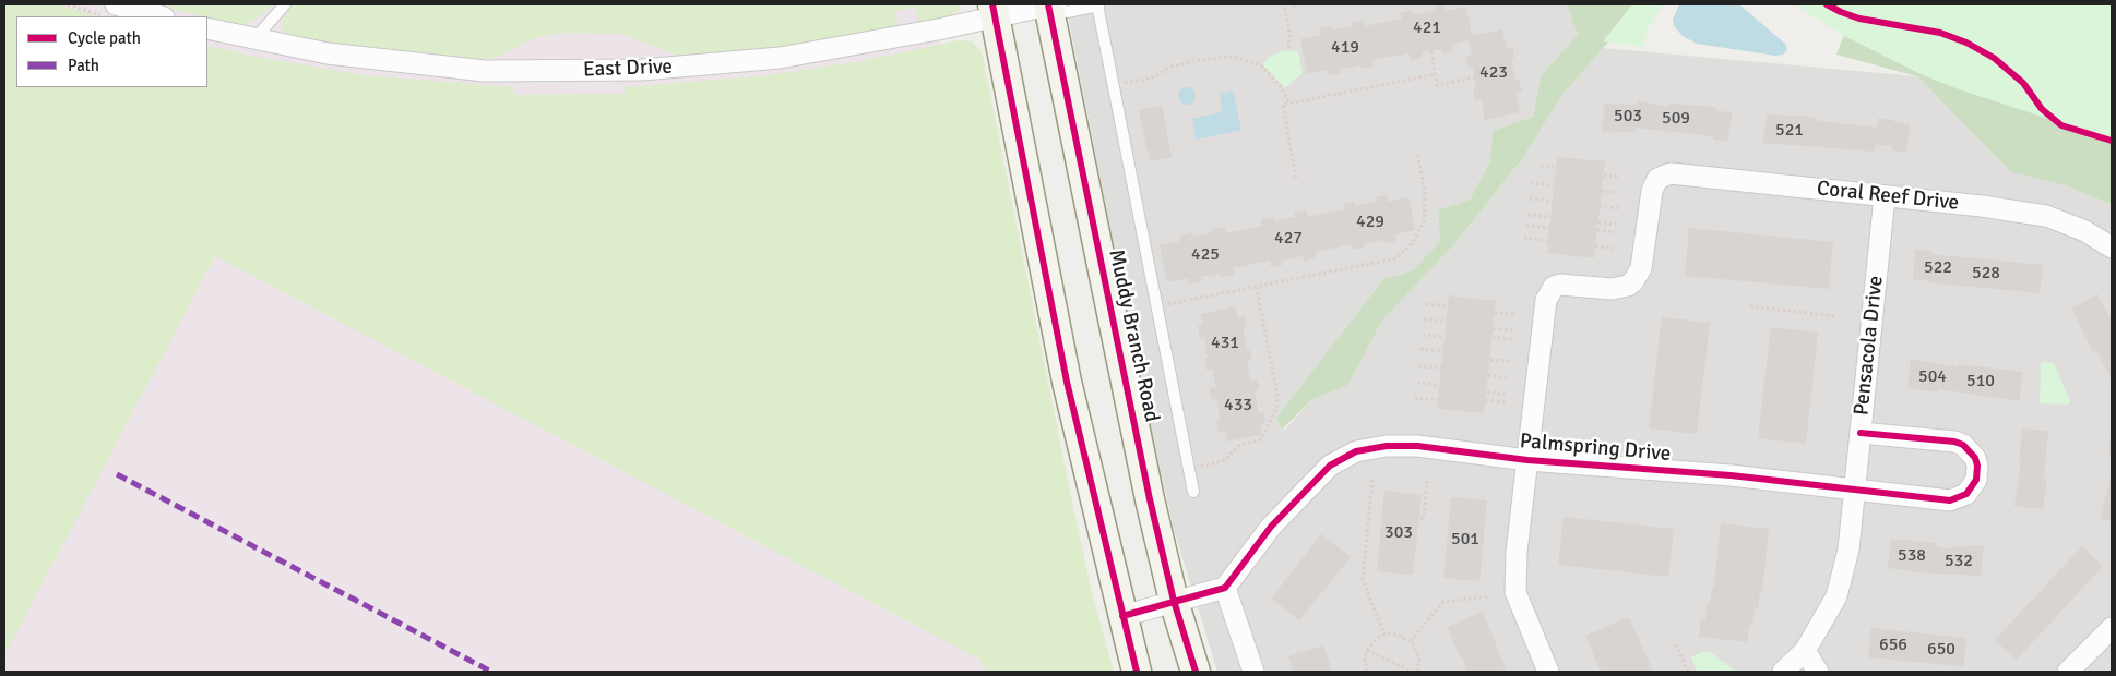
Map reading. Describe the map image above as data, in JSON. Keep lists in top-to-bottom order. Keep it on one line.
{"streets":{"main road":["Muddy Branch Road"],"street":["East Drive","Coral Reef Drive","Pensacola Drive","Palmspring Drive"]},"crossings":[["East Drive","Muddy Branch Road"],["Coral Reef Drive","Pensacola Drive"],["Coral Reef Drive","Palmspring Drive"],["Pensacola Drive","Palmspring Drive"]],"house_numbers":["421","419","423","503","509","521","429","427","425","522","528","431","504","510","433","303","501","538","532","656","650"],"legend":["Cycle path","Path"]}
